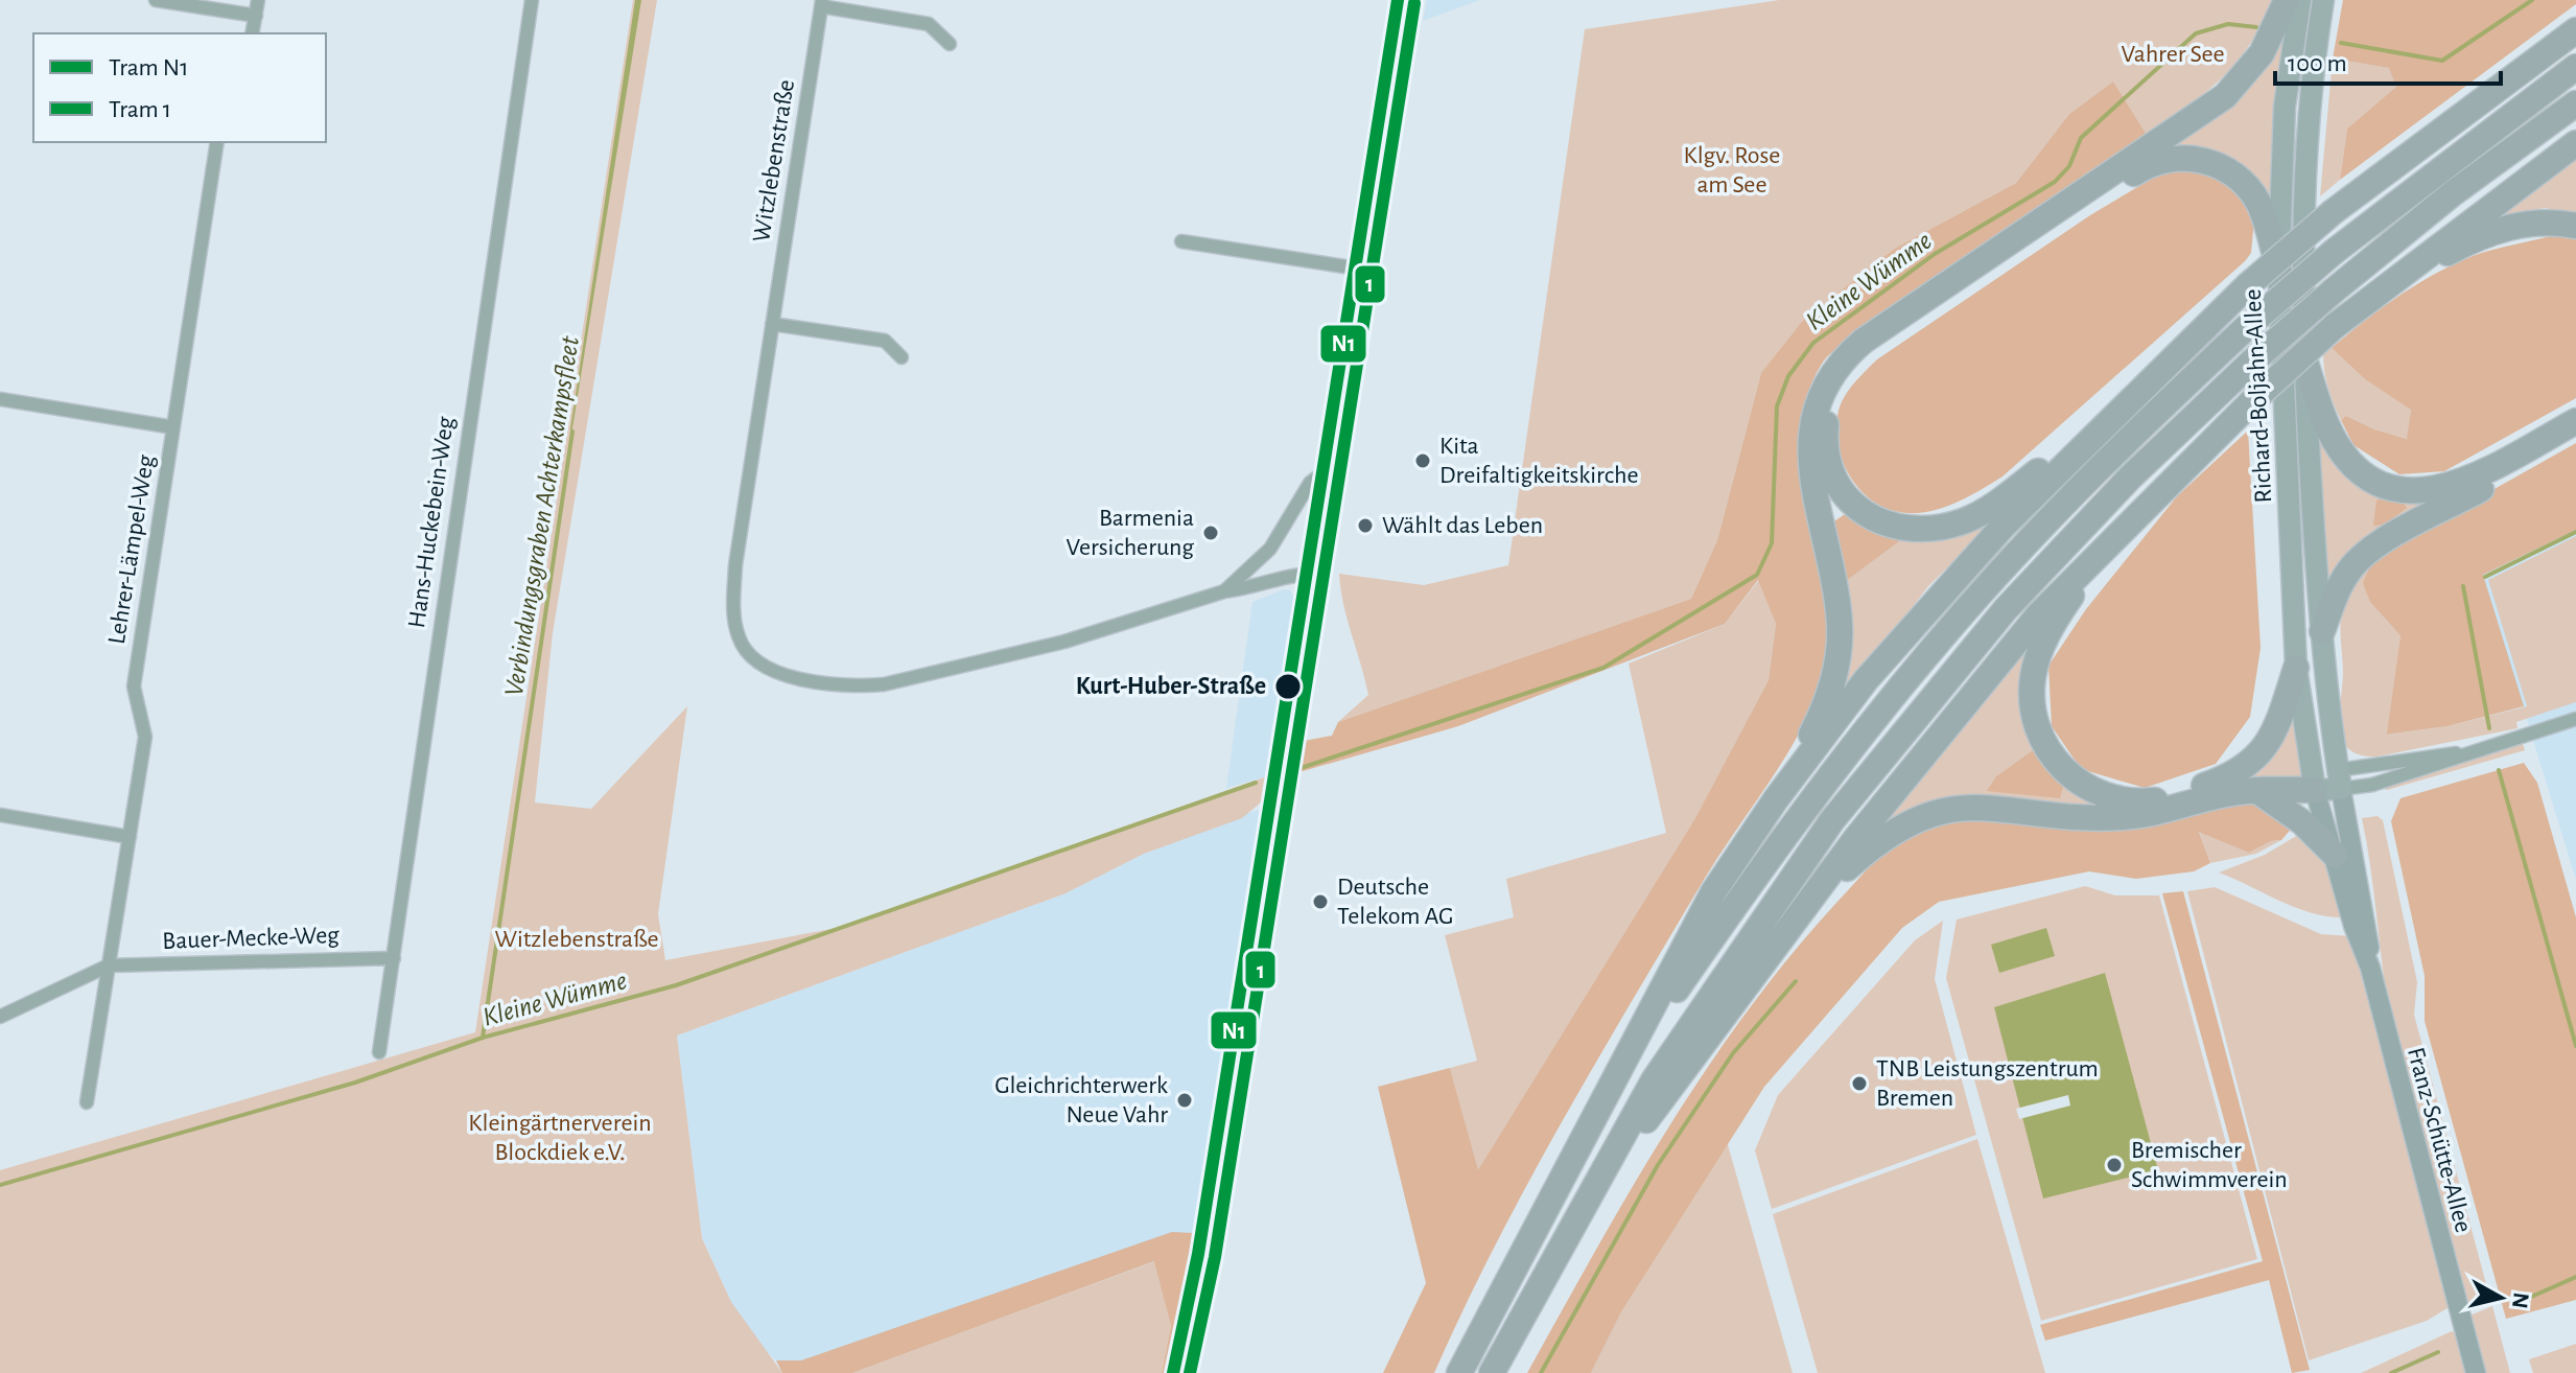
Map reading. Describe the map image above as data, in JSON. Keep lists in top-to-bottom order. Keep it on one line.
{"streets":{"main road":["Richard-Boljahn-Allee","Franz-Schütte-Allee"],"street":["Witzlebenstraße","Hans-Huckebein-Weg","Lehrer-Lämpel-Weg","Bauer-Mecke-Weg"]},"crossings":[["Richard-Boljahn-Allee","Franz-Schütte-Allee"],["Hans-Huckebein-Weg","Bauer-Mecke-Weg"],["Lehrer-Lämpel-Weg","Bauer-Mecke-Weg"]],"water":["Kleine Wümme","Verbindungsgraben Achterkampsfleet"],"parks":["Vahrer See","Klgv. Rose am See","Witzlebenstraße","Kleingärtnerverein Blockdiek e.V."],"places":["Kita Dreifaltigkeitskirche","Wählt das Leben","Barmenia Versicherung","Kurt-Huber-Straße","Deutsche Telekom AG","TNB Leistungszentrum Bremen","Gleichrichterwerk Neue Vahr","Bremischer Schwimmverein"],"lines":["tram line N1","tram line 1"],"legend":["Tram N1","Tram 1"],"scale_bar":"100 m","north":"right"}
